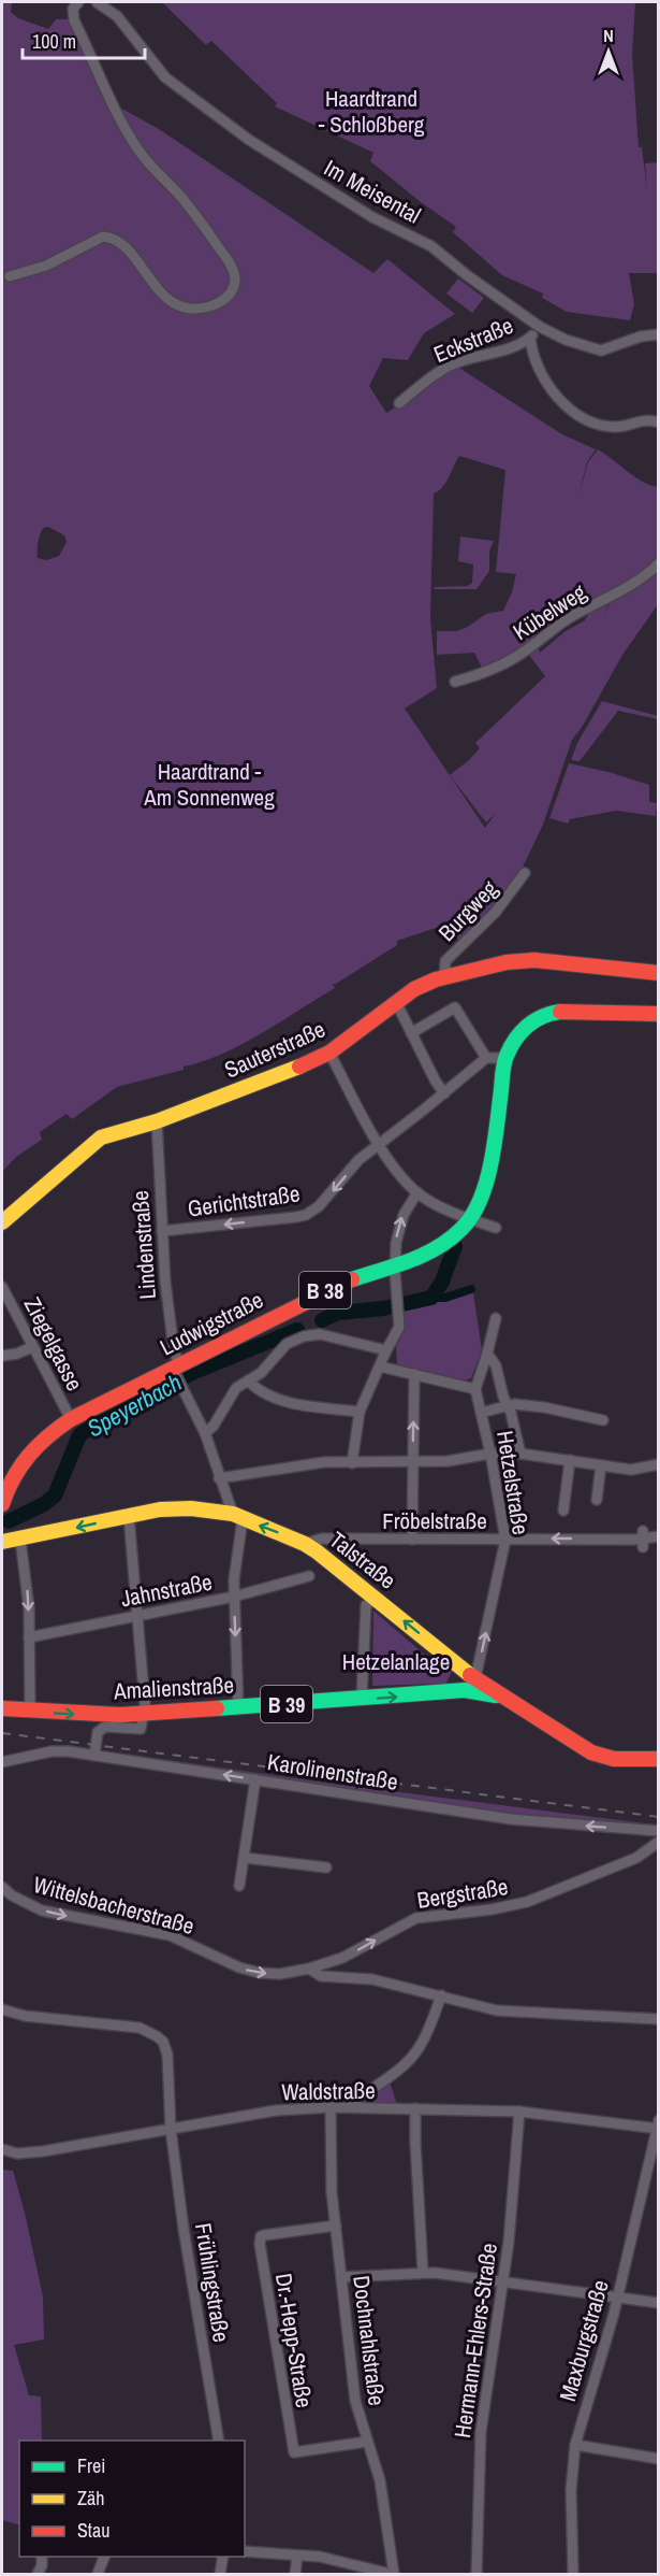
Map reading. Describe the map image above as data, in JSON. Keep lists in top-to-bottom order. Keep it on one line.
{"streets":{"main road":["Sauterstraße","B 38","Ludwigstraße","Talstraße","Amalienstraße","B 39"],"street":["Im Meisental","Eckstraße","Kübelweg","Burgweg","Gerichtstraße","Lindenstraße","Ziegelgasse","Hetzelstraße","Fröbelstraße","Jahnstraße","Karolinenstraße","Bergstraße","Wittelsbacherstraße","Waldstraße","Frühlingstraße","Dr.-Hepp-Straße","Dochnahlstraße","Hermann-Ehlers-Straße","Maxburgstraße"]},"crossings":[["Im Meisental","Eckstraße"],["Burgweg","Sauterstraße"],["Sauterstraße","Lindenstraße"],["Gerichtstraße","Lindenstraße"],["Lindenstraße","Ludwigstraße"],["Lindenstraße","Talstraße"],["B 38","Ludwigstraße"],["Ludwigstraße","Ziegelgasse"],["Hetzelstraße","Fröbelstraße"],["Hetzelstraße","Talstraße"],["Fröbelstraße","Talstraße"],["Talstraße","Amalienstraße"],["Bergstraße","Wittelsbacherstraße"],["Waldstraße","Frühlingstraße"],["Waldstraße","Dochnahlstraße"],["Waldstraße","Hermann-Ehlers-Straße"],["Waldstraße","Maxburgstraße"],["Dr.-Hepp-Straße","Dochnahlstraße"]],"one_way":["Gerichtstraße","Hetzelstraße","Talstraße","Amalienstraße","Karolinenstraße","Bergstraße","Wittelsbacherstraße"],"water":["Speyerbach"],"parks":["Haardtrand - Schloßberg","Haardtrand - Am Sonnenweg","Hetzelanlage"],"legend":["Frei","Zäh","Stau"],"scale_bar":"100 m","north":"top"}
